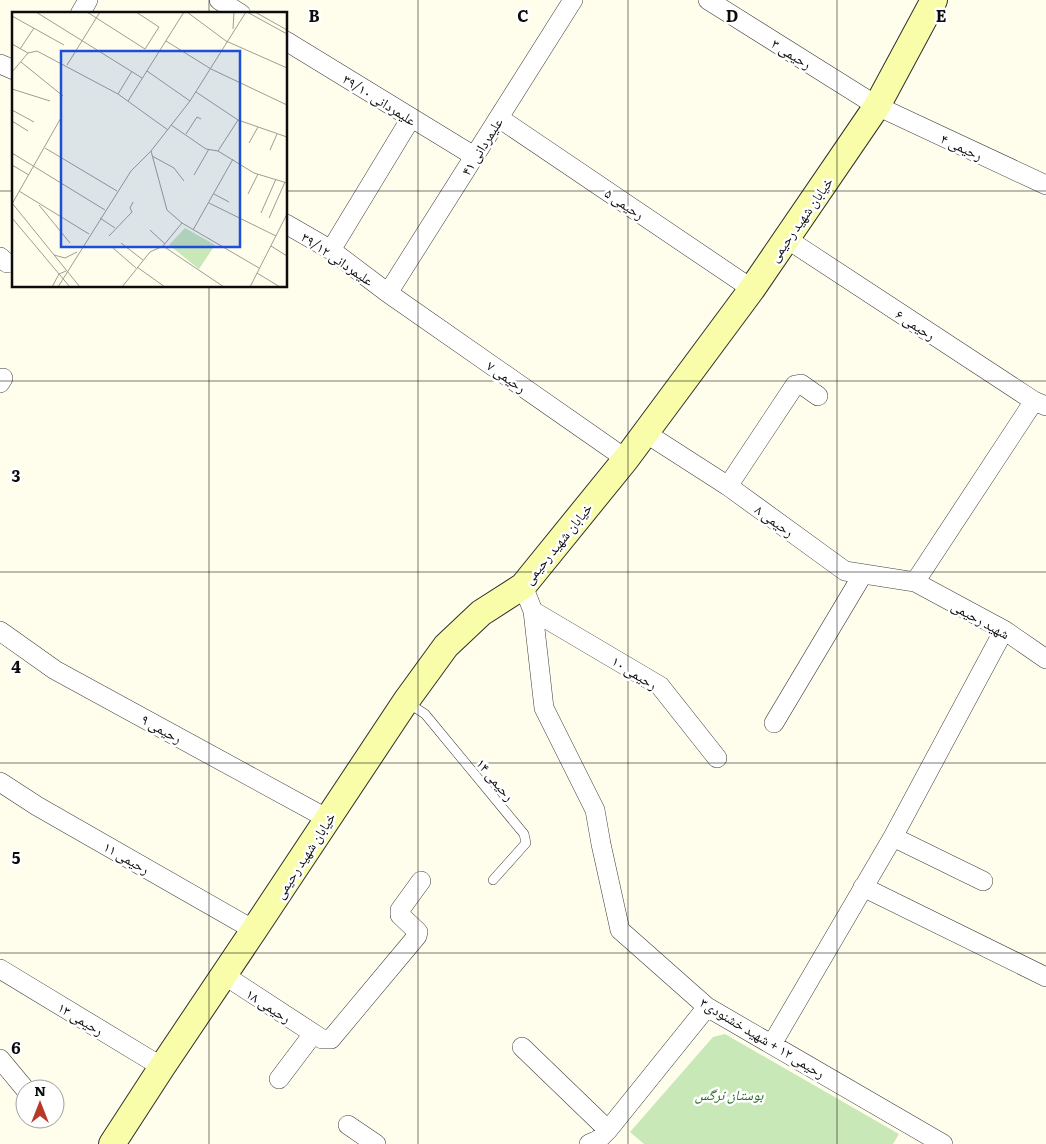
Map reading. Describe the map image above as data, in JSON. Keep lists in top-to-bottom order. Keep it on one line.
{"streets":{"street":["رحیمی ۳","علیمردانی ۳۹/۱۰","علیمردانی ۴۱","رحیمی ۴","رحیمی ۵","خیابان شهید رحیمی","علیمردانی ۳۹/۱۲","رحیمی ۶","رحیمی ۷","رحیمی ۸","شهید رحیمی","رحیمی ۱۰","رحیمی ۹","رحیمی ۱۱","رحیمی ۱۸","رحیمی ۱۳","رحیمی ۱۲ + شهید خشنودی۳"],"lane":["رحیمی ۱۴"]},"crossings":[["رحیمی ۳","رحیمی ۴"],["رحیمی ۳","خیابان شهید رحیمی"],["علیمردانی ۳۹/۱۰","علیمردانی ۴۱"],["علیمردانی ۴۱","رحیمی ۵"],["علیمردانی ۴۱","علیمردانی ۳۹/۱۲"],["علیمردانی ۴۱","رحیمی ۷"],["رحیمی ۴","خیابان شهید رحیمی"],["رحیمی ۵","خیابان شهید رحیمی"],["خیابان شهید رحیمی","رحیمی ۶"],["خیابان شهید رحیمی","رحیمی ۷"],["خیابان شهید رحیمی","رحیمی ۸"],["خیابان شهید رحیمی","رحیمی ۹"],["خیابان شهید رحیمی","رحیمی ۱۴"],["خیابان شهید رحیمی","رحیمی ۱۱"],["خیابان شهید رحیمی","رحیمی ۱۸"],["خیابان شهید رحیمی","رحیمی ۱۳"],["خیابان شهید رحیمی","رحیمی ۱۲ + شهید خشنودی۳"],["علیمردانی ۳۹/۱۲","رحیمی ۷"],["رحیمی ۸","شهید رحیمی"],["رحیمی ۱۰","رحیمی ۱۲ + شهید خشنودی۳"]],"parks":["بوستان نرگس"],"north":"top","grid":{"columns":["B","C","D","E"],"rows":["3","4","5","6"]}}
